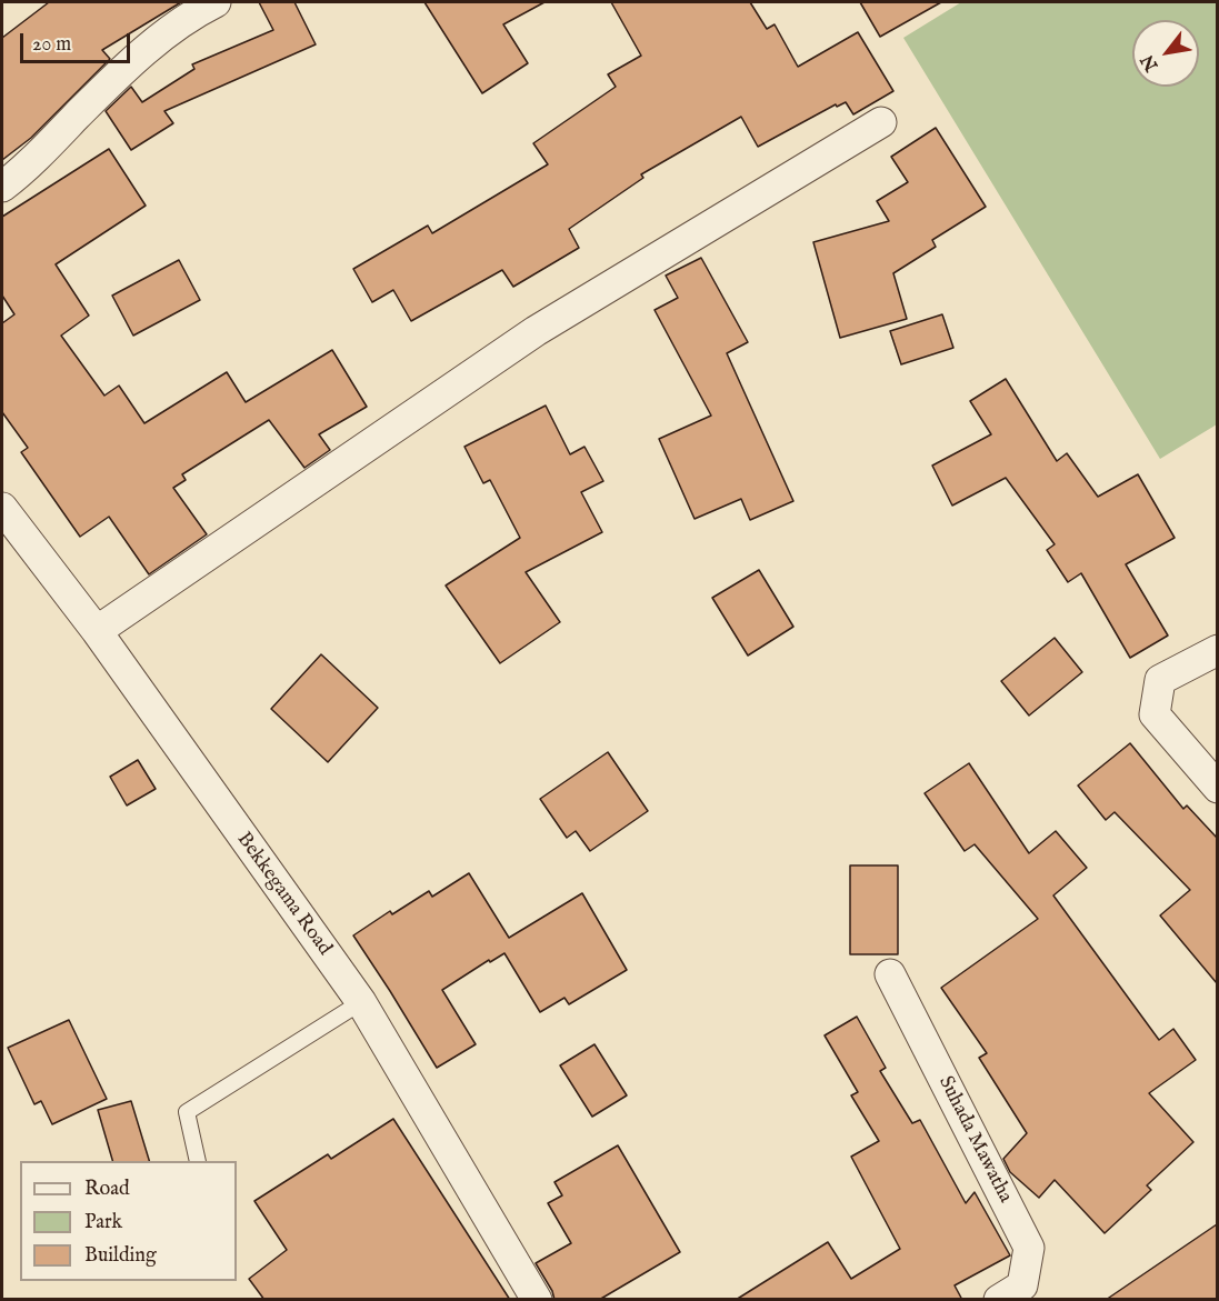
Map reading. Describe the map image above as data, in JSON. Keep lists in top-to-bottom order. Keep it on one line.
{"streets":{"street":["Bekkegama Road","Suhada Mawatha"]},"legend":["Road","Park","Building"],"scale_bar":"20 m","north":"bottom left"}
